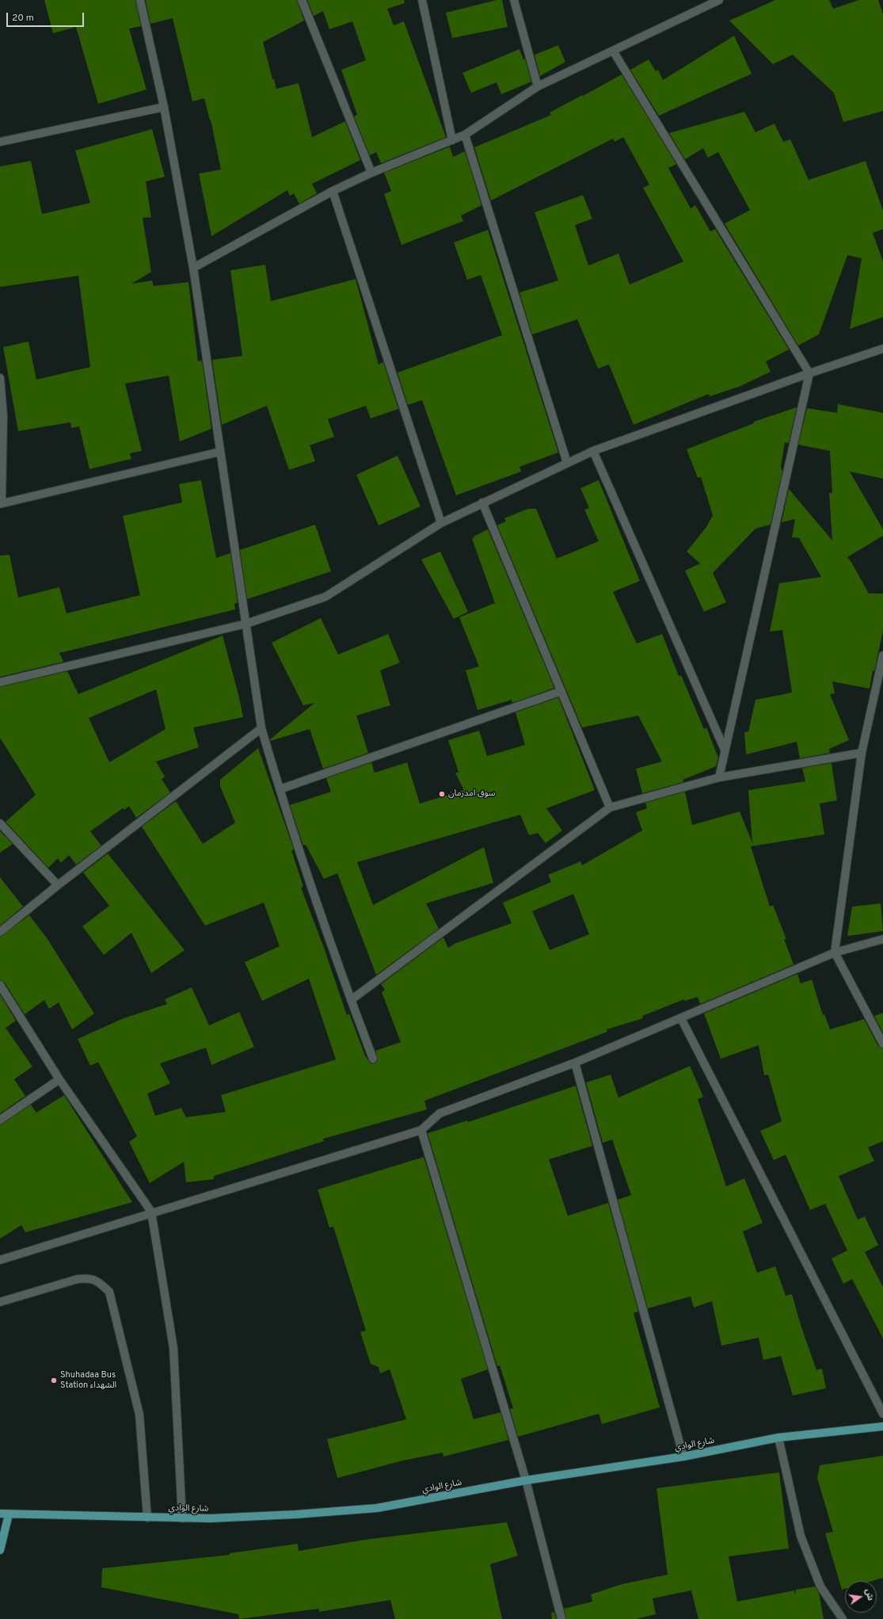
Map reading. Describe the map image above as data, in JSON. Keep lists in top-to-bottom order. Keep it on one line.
{"streets":{"main road":["شارع الوادي"]},"places":["سوق امدرمان","Shuhadaa Bus Station الشهداء"],"scale_bar":"20 m","north":"right"}
